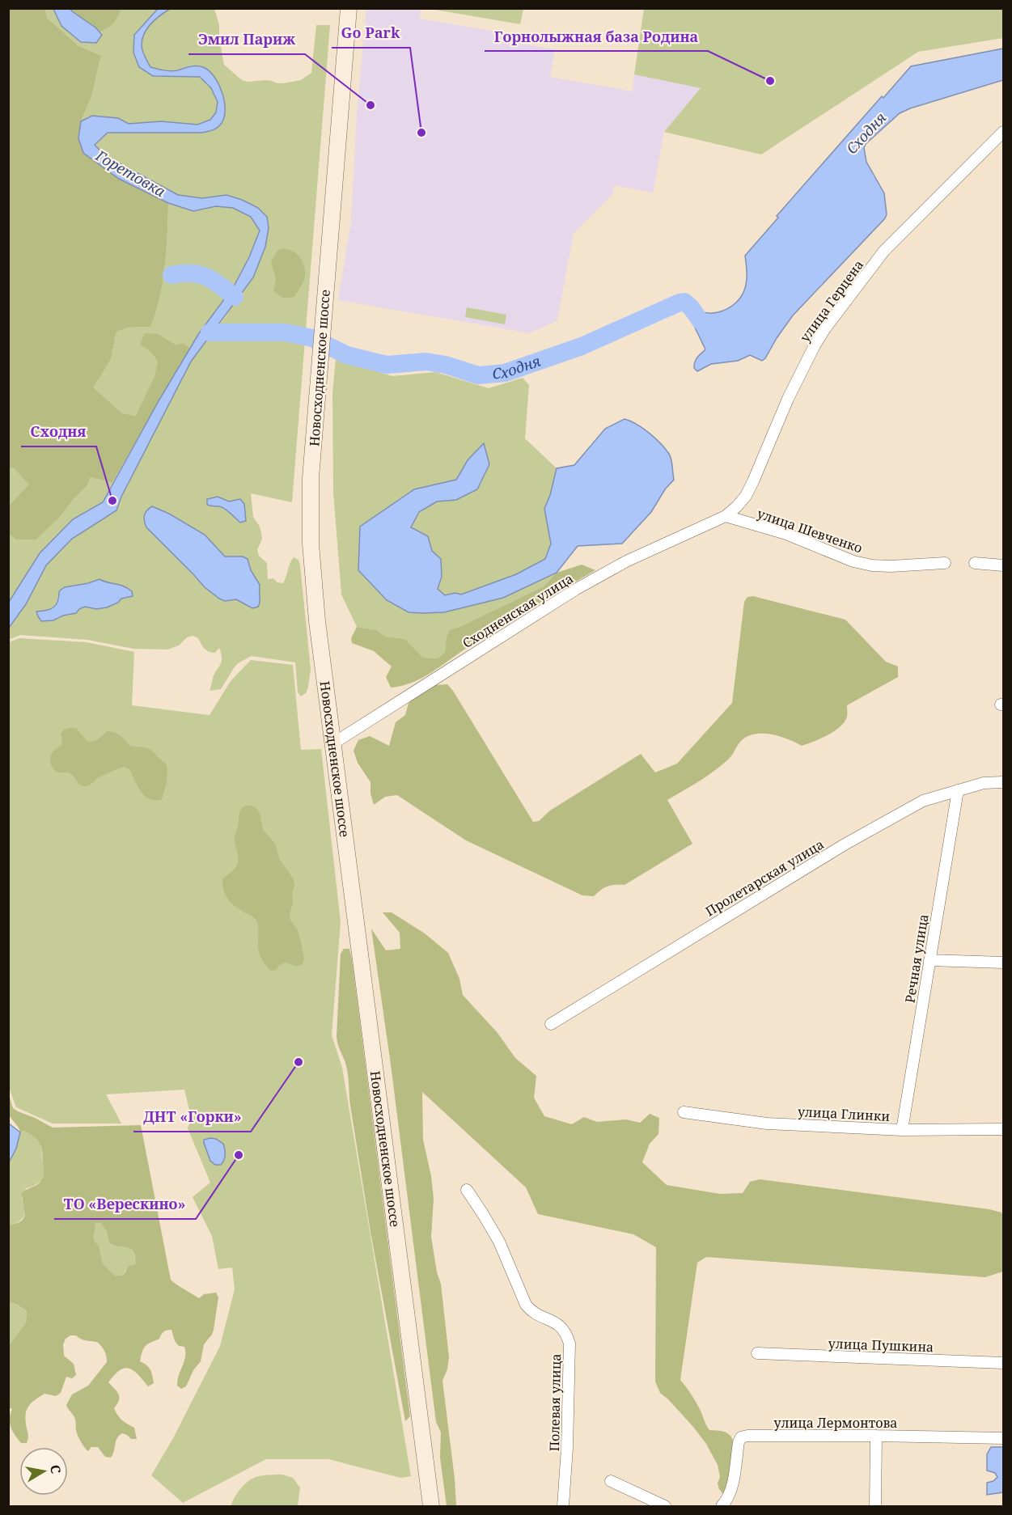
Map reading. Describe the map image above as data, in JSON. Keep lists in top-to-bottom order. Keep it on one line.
{"streets":{"main road":["Новосходненское шоссе"],"street":["улица Герцена","улица Шевченко","Сходненская улица","Пролетарская улица","Речная улица","улица Глинки","улица Пушкина","Полевая улица","улица Лермонтова"]},"crossings":[["улица Герцена","улица Шевченко"],["улица Герцена","Сходненская улица"],["Новосходненское шоссе","Сходненская улица"],["улица Шевченко","Сходненская улица"],["Пролетарская улица","Речная улица"],["Речная улица","улица Глинки"]],"water":["Сходня","Горетовка"],"places":["Горнолыжная база Родина","Эмил Париж","Go Park","Сходня","ДНТ «Горки»","ТО «Верескино»"],"north":"right"}
